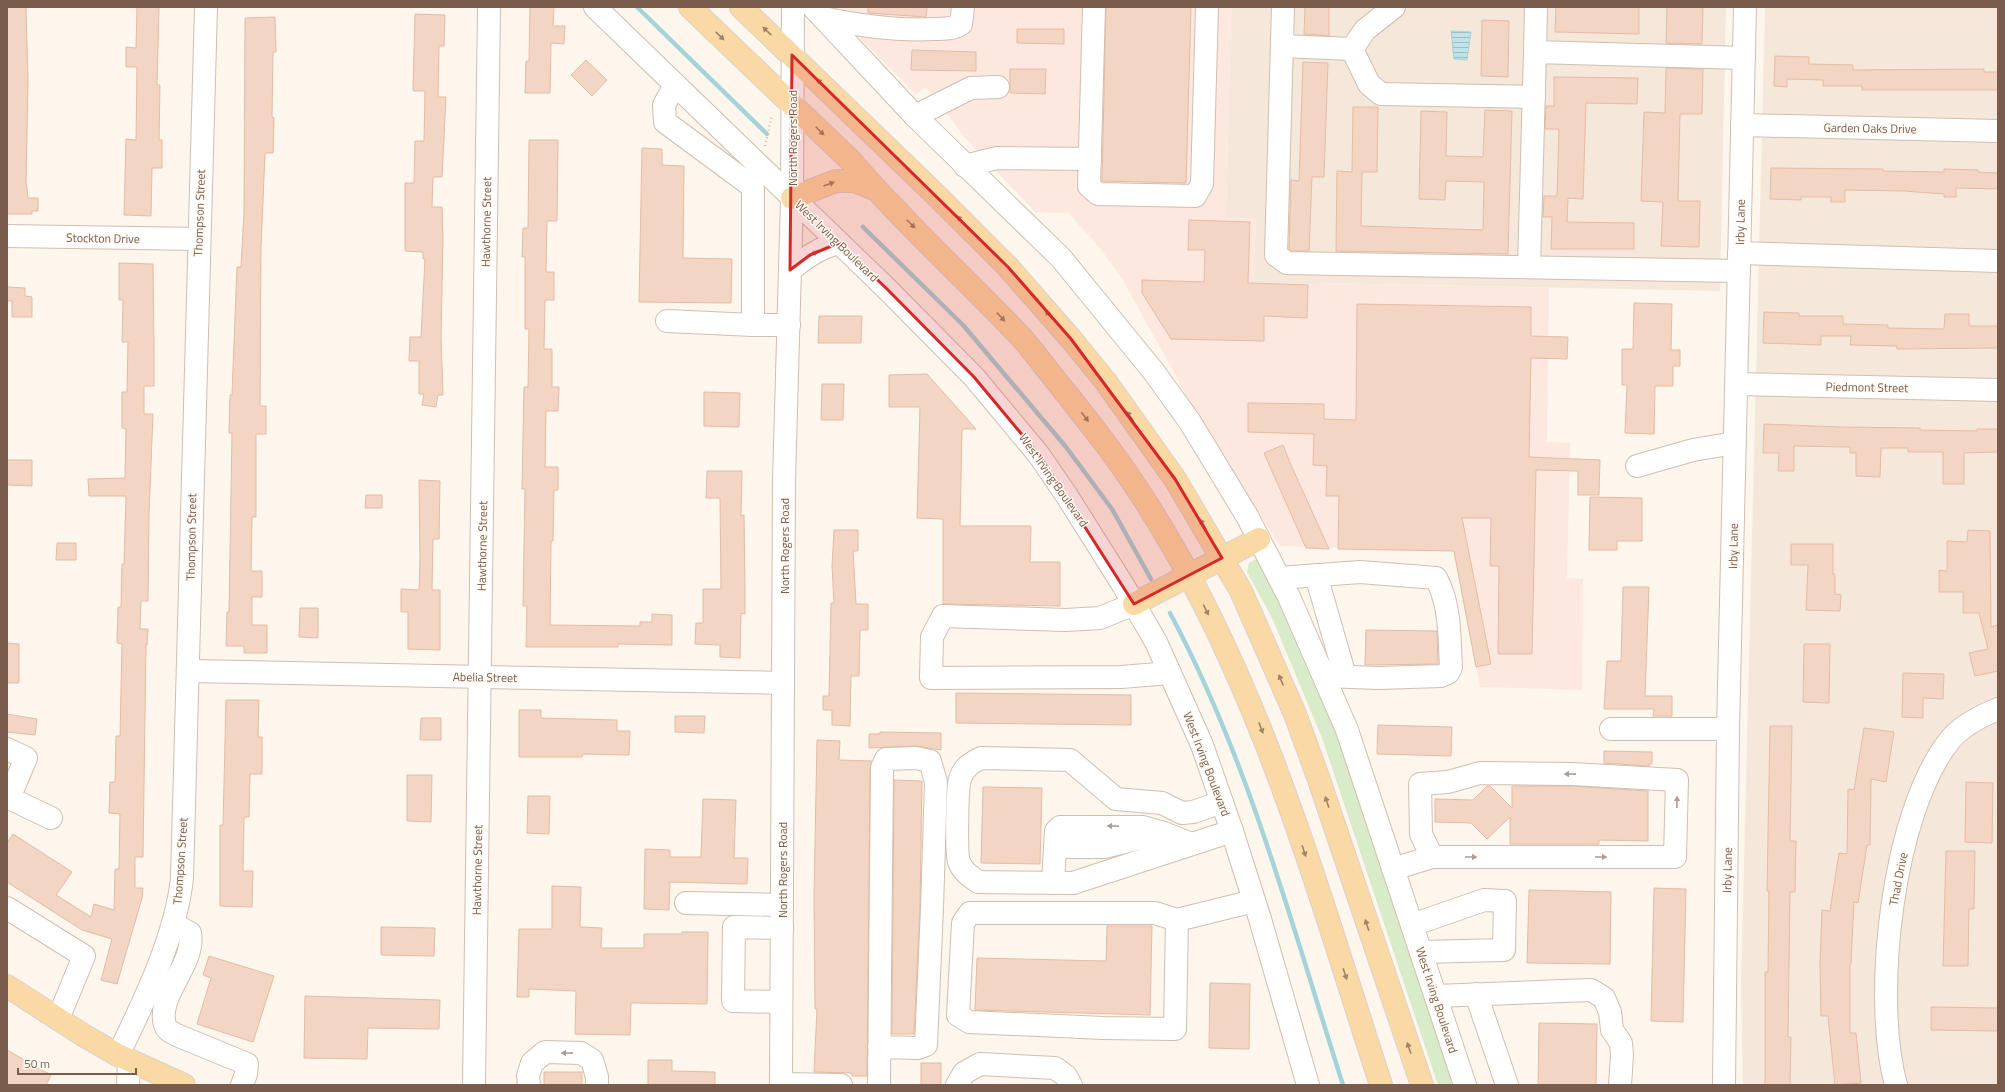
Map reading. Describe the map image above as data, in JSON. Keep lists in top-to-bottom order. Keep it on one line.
{"streets":{"street":["Garden Oaks Drive","North Rogers Road","Thompson Street","Hawthorne Street","Irby Lane","Stockton Drive","West Irving Boulevard","Piedmont Street","Abelia Street","Thad Drive"]},"crossings":[["Garden Oaks Drive","Irby Lane"],["North Rogers Road","West Irving Boulevard"],["North Rogers Road","Abelia Street"],["Thompson Street","Stockton Drive"],["Thompson Street","Abelia Street"],["Hawthorne Street","Abelia Street"],["Irby Lane","Piedmont Street"]],"scale_bar":"50 m"}
